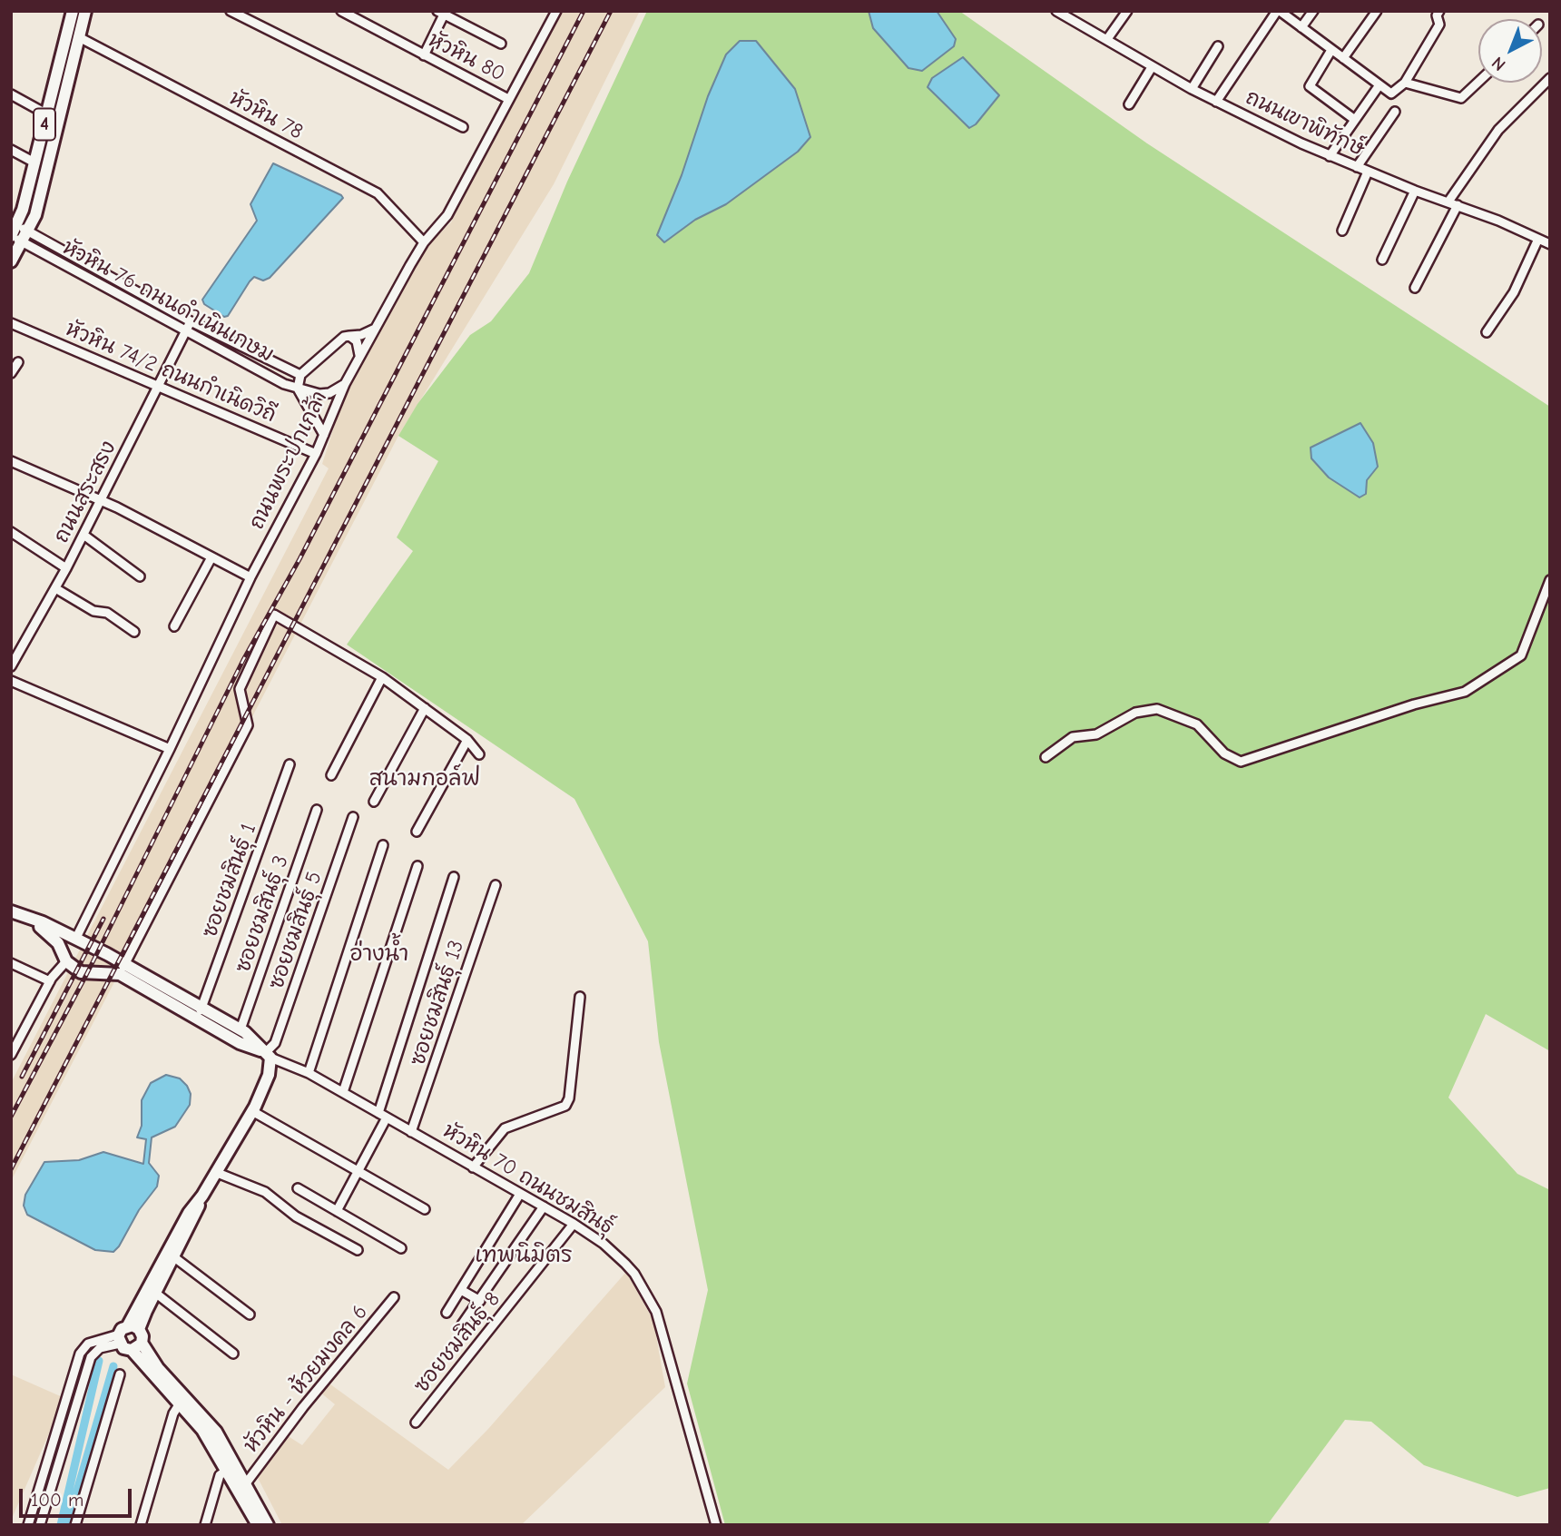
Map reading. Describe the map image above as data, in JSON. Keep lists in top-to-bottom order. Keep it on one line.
{"streets":{"main road":["4","หัวหิน 70 ถนนชมสินธุ์"],"street":["หัวหิน 80","หัวหิน 78","ถนนเขาพิทักษ์","หัวหิน 76 ถนนดำเนินเกษม","หัวหิน 74/2 ถนนกำเนิดวิถี","ถนนพระปกเกล้า","ถนนสระสรง","ซอยชมสินธุ์ 1","ซอยชมสินธุ์ 3","ซอยชมสินธุ์ 5","ซอยชมสินธุ์ 13","ซอยชมสินธุ์ 8","หัวหิน - ห้วยมงคล 6"]},"crossings":[["หัวหิน 80","ถนนพระปกเกล้า"],["หัวหิน 78","4"],["หัวหิน 78","ถนนพระปกเกล้า"],["4","หัวหิน 76 ถนนดำเนินเกษม"],["หัวหิน 76 ถนนดำเนินเกษม","ถนนพระปกเกล้า"],["หัวหิน 76 ถนนดำเนินเกษม","ถนนสระสรง"],["หัวหิน 74/2 ถนนกำเนิดวิถี","ถนนพระปกเกล้า"],["หัวหิน 74/2 ถนนกำเนิดวิถี","ถนนสระสรง"],["ถนนพระปกเกล้า","หัวหิน 70 ถนนชมสินธุ์"],["ซอยชมสินธุ์ 1","หัวหิน 70 ถนนชมสินธุ์"],["ซอยชมสินธุ์ 3","หัวหิน 70 ถนนชมสินธุ์"],["ซอยชมสินธุ์ 5","หัวหิน 70 ถนนชมสินธุ์"],["ซอยชมสินธุ์ 13","หัวหิน 70 ถนนชมสินธุ์"],["หัวหิน 70 ถนนชมสินธุ์","ซอยชมสินธุ์ 8"]],"districts":["สนามกอล์ฟ","อ่างน้ำ","เทพนิมิตร"],"scale_bar":"100 m","north":"bottom left"}
